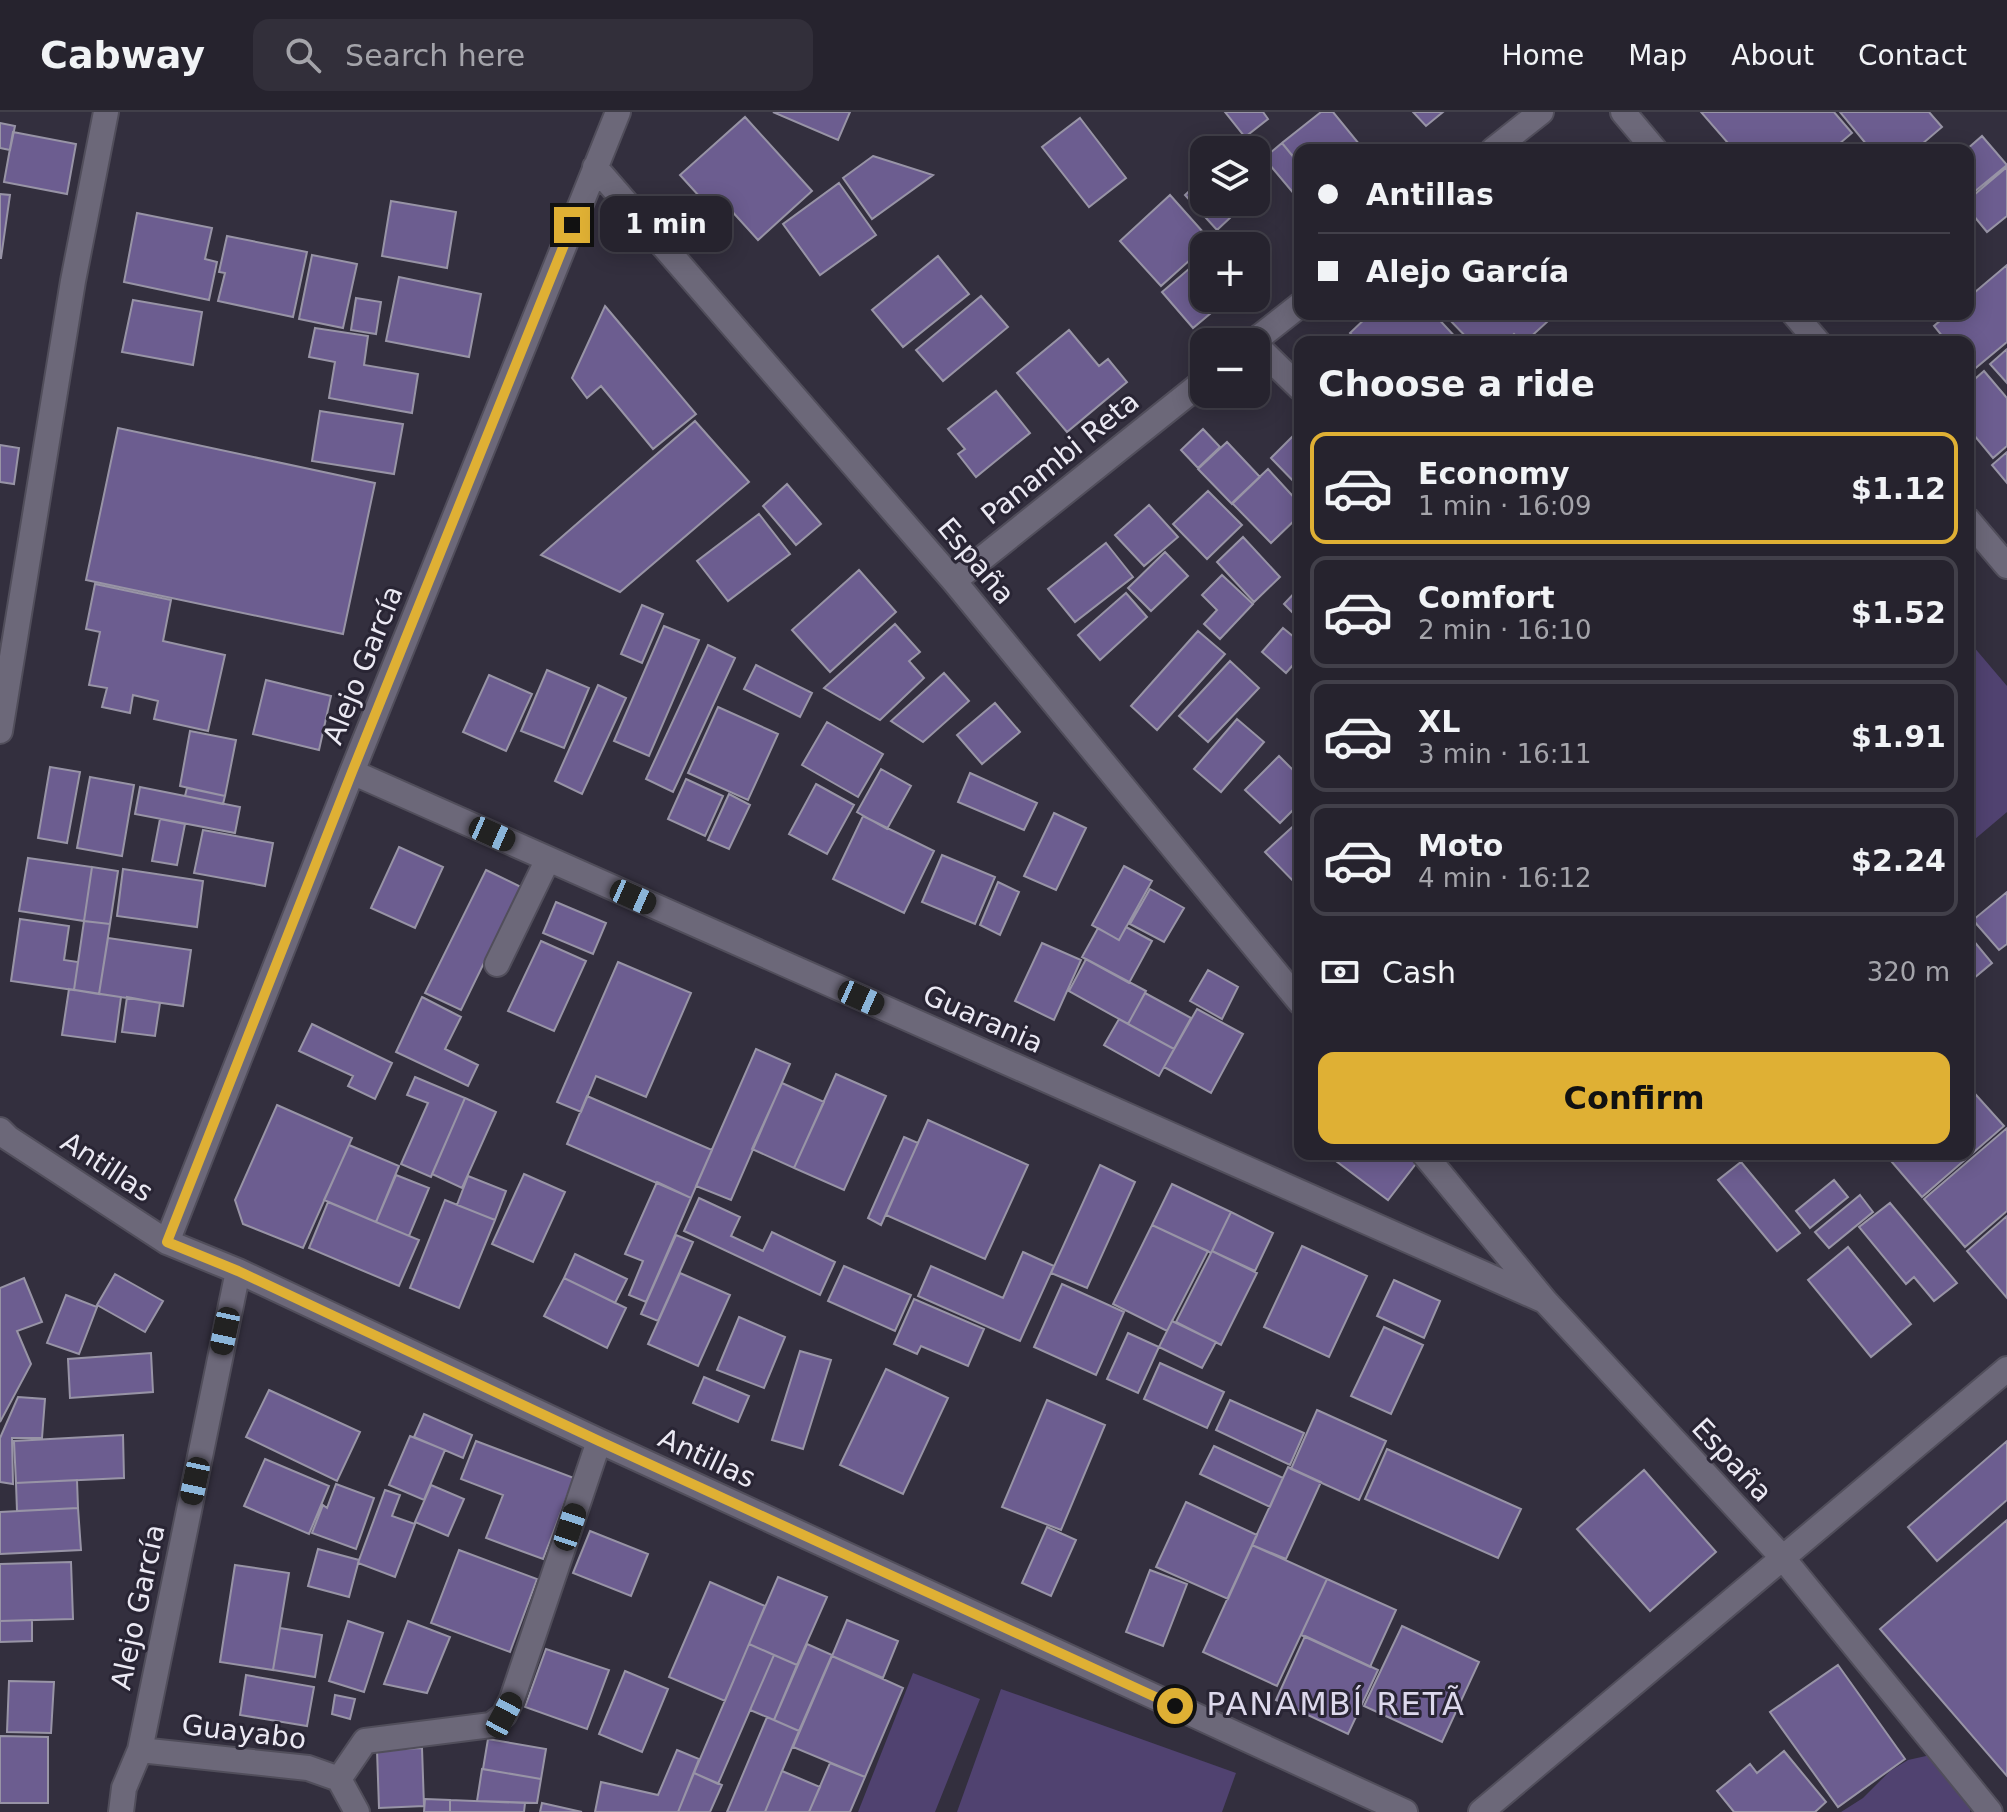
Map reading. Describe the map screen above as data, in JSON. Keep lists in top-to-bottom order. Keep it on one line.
{"streets":{"street":["Panambi Reta","España","Alejo García","Guarania","Antillas","Guayabo"]},"crossings":[["Panambi Reta","España"],["España","Alejo García"],["España","Guarania"],["Alejo García","Guarania"],["Alejo García","Antillas"],["Alejo García","Guayabo"]],"districts":["PANAMBÍ RETÃ"],"page":{"header":"Cabway","search":"Search here","nav":["Home","Map","About","Contact"],"map_buttons":["+","−"],"banner":["Antillas","Alejo García"],"bubble":"1 min","heading":"Choose a ride","list":[{"name":"Economy","note":"1 min · 16:09","value":"$1.12"},{"name":"Comfort","note":"2 min · 16:10","value":"$1.52"},{"name":"XL","note":"3 min · 16:11","value":"$1.91"},{"name":"Moto","note":"4 min · 16:12","value":"$2.24"}],"pay":["Cash","320 m"],"buttons":"Confirm"}}
